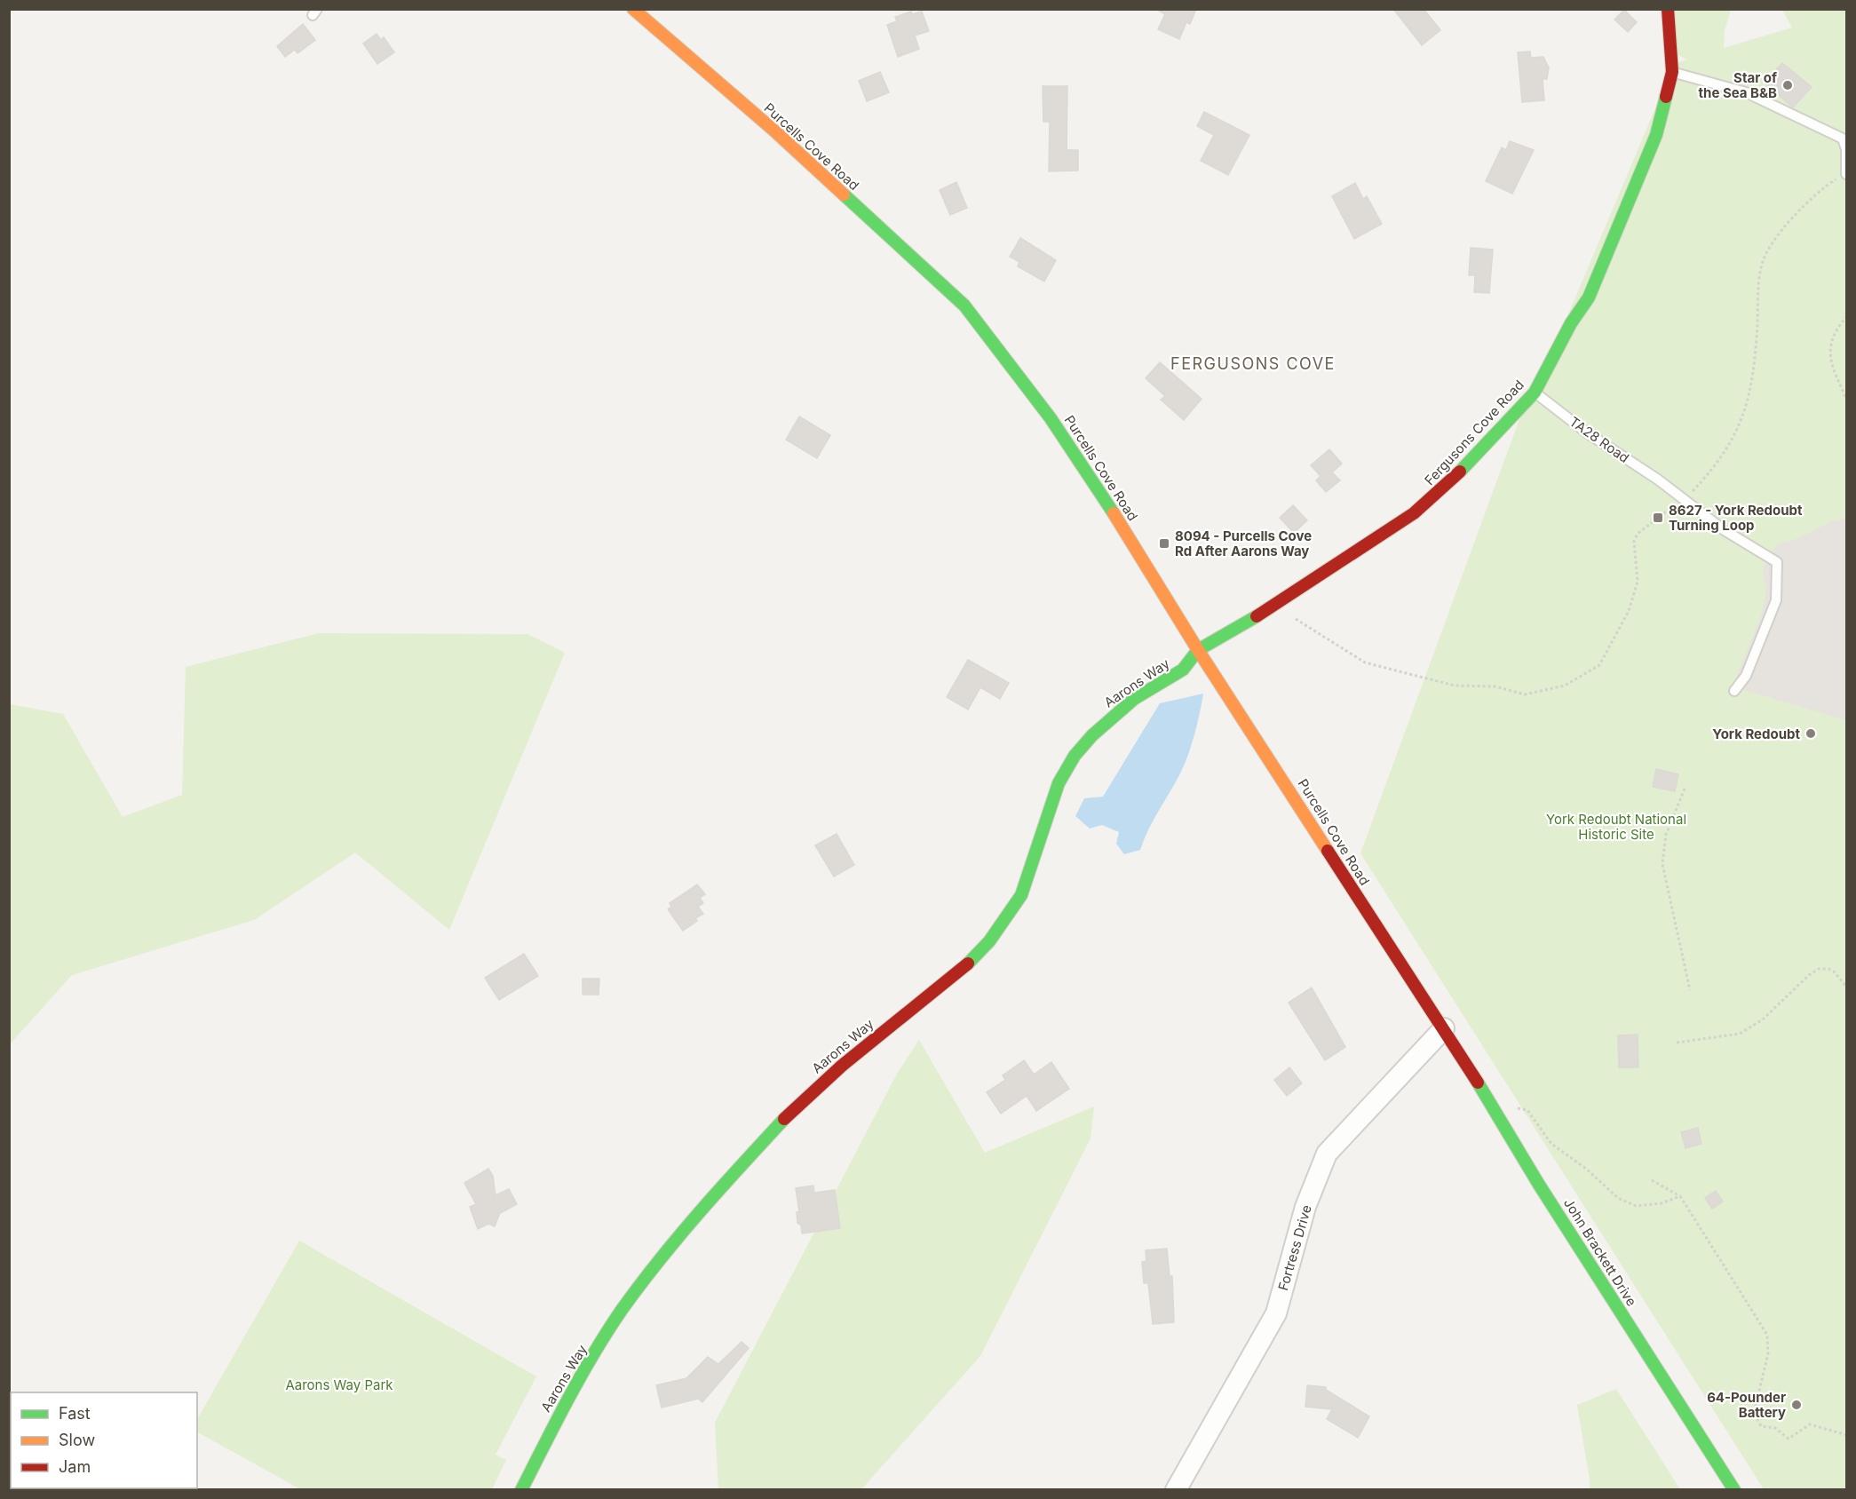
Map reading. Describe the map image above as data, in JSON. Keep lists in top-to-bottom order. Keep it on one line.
{"streets":{"street":["Purcells Cove Road","Fergusons Cove Road","Aarons Way","Fortress Drive","John Brackett Drive"],"lane":["TA28 Road"]},"crossings":[["Purcells Cove Road","Fergusons Cove Road"],["Purcells Cove Road","Aarons Way"],["Purcells Cove Road","Fortress Drive"],["Purcells Cove Road","John Brackett Drive"],["Fergusons Cove Road","TA28 Road"],["Fergusons Cove Road","Aarons Way"],["Fortress Drive","John Brackett Drive"]],"districts":["FERGUSONS COVE"],"parks":["York Redoubt National Historic Site","Aarons Way Park"],"places":{"other":["Star of the Sea B&B","York Redoubt","64-Pounder Battery"],"transit":["8627 - York Redoubt Turning Loop","8094 - Purcells Cove Rd After Aarons Way"]},"legend":["Fast","Slow","Jam"]}
